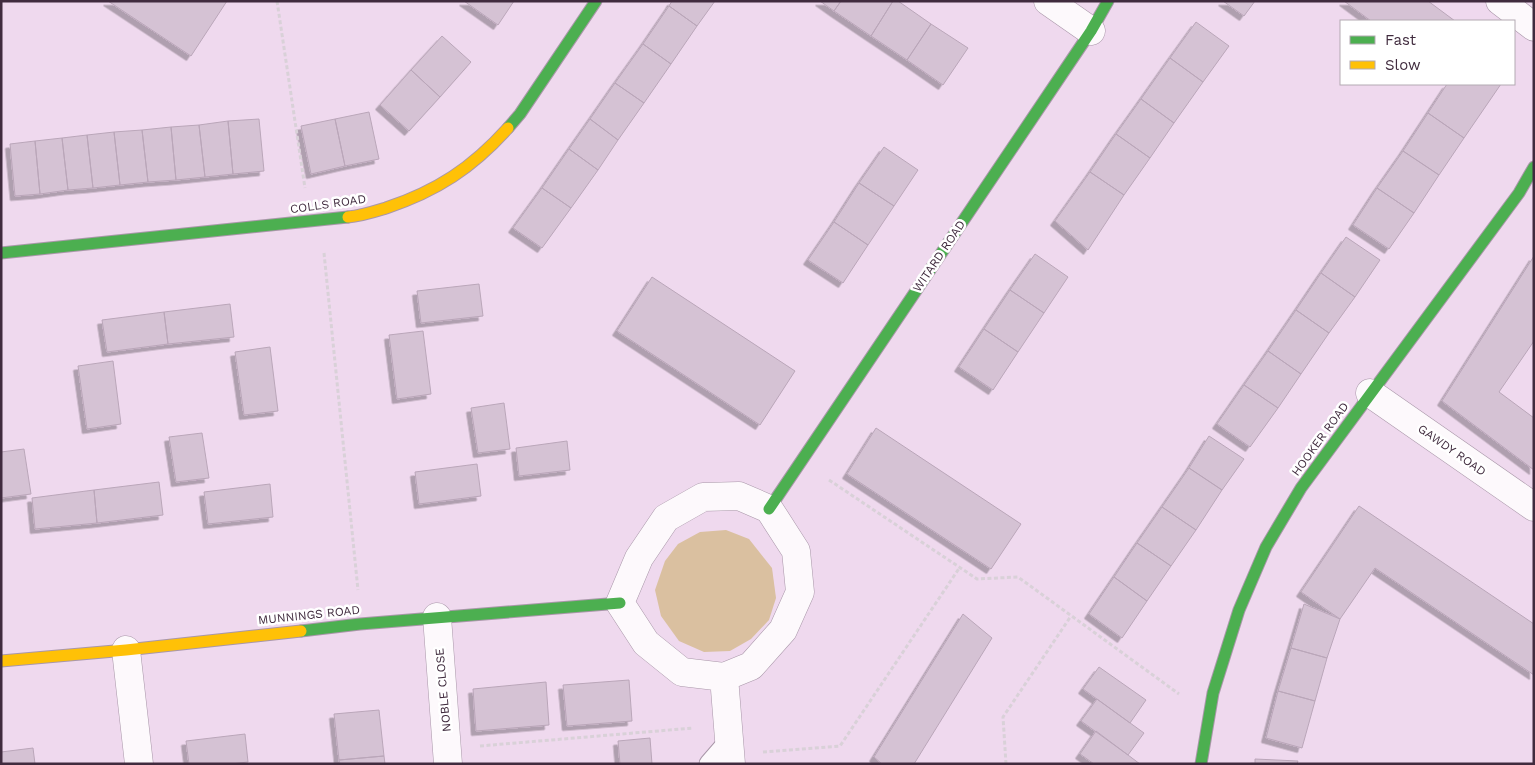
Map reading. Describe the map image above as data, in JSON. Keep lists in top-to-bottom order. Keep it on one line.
{"streets":{"street":["COLLS ROAD","WITARD ROAD","HOOKER ROAD","GAWDY ROAD","MUNNINGS ROAD","NOBLE CLOSE"]},"crossings":[["WITARD ROAD","MUNNINGS ROAD"],["HOOKER ROAD","GAWDY ROAD"],["MUNNINGS ROAD","NOBLE CLOSE"]],"legend":["Fast","Slow"]}
